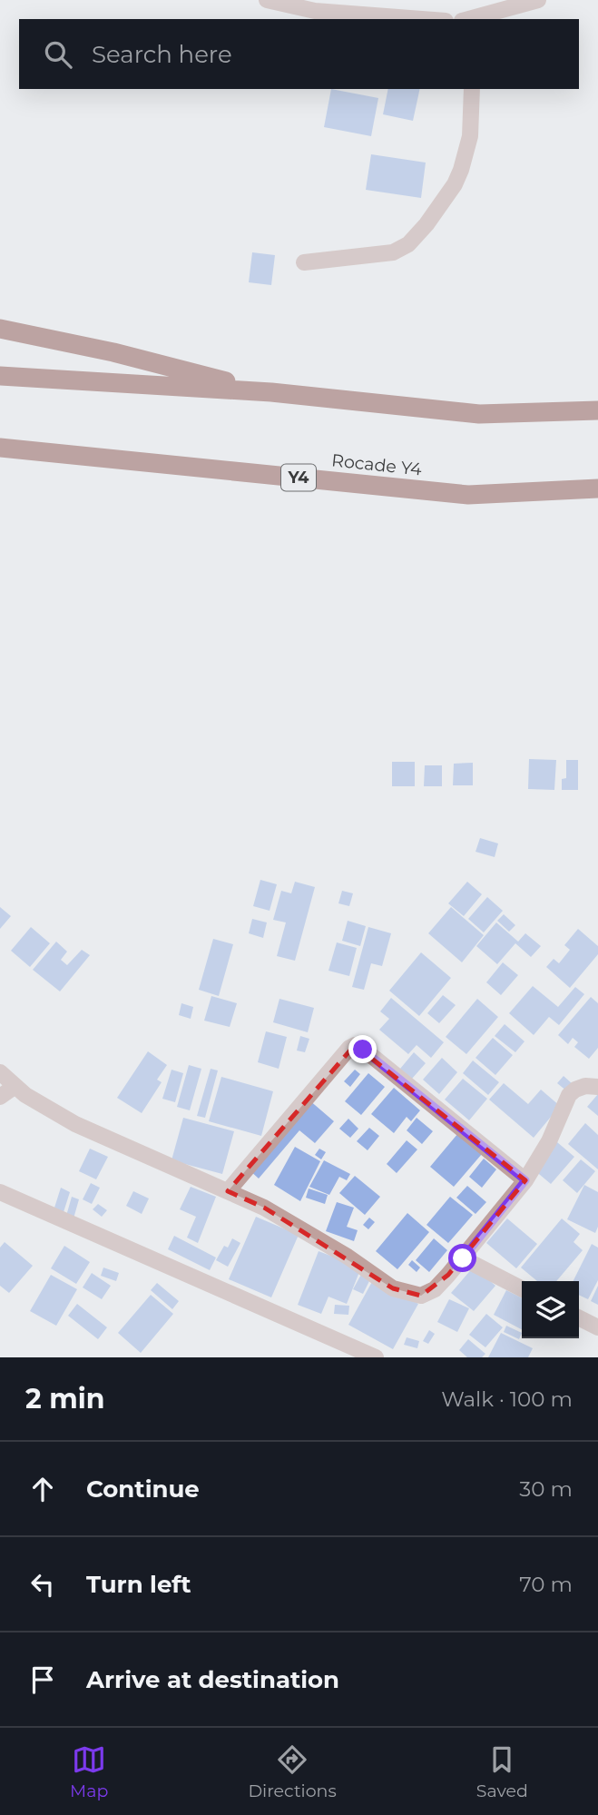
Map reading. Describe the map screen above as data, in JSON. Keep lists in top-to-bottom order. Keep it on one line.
{"streets":{"highway":["Rocade Y4","Y4"]},"page":{"search":"Search here","heading":["2 min","Walk · 100 m"],"list":[["Continue","30 m"],["Turn left","70 m"],"Arrive at destination"],"nav":["Map","Directions","Saved"]}}
